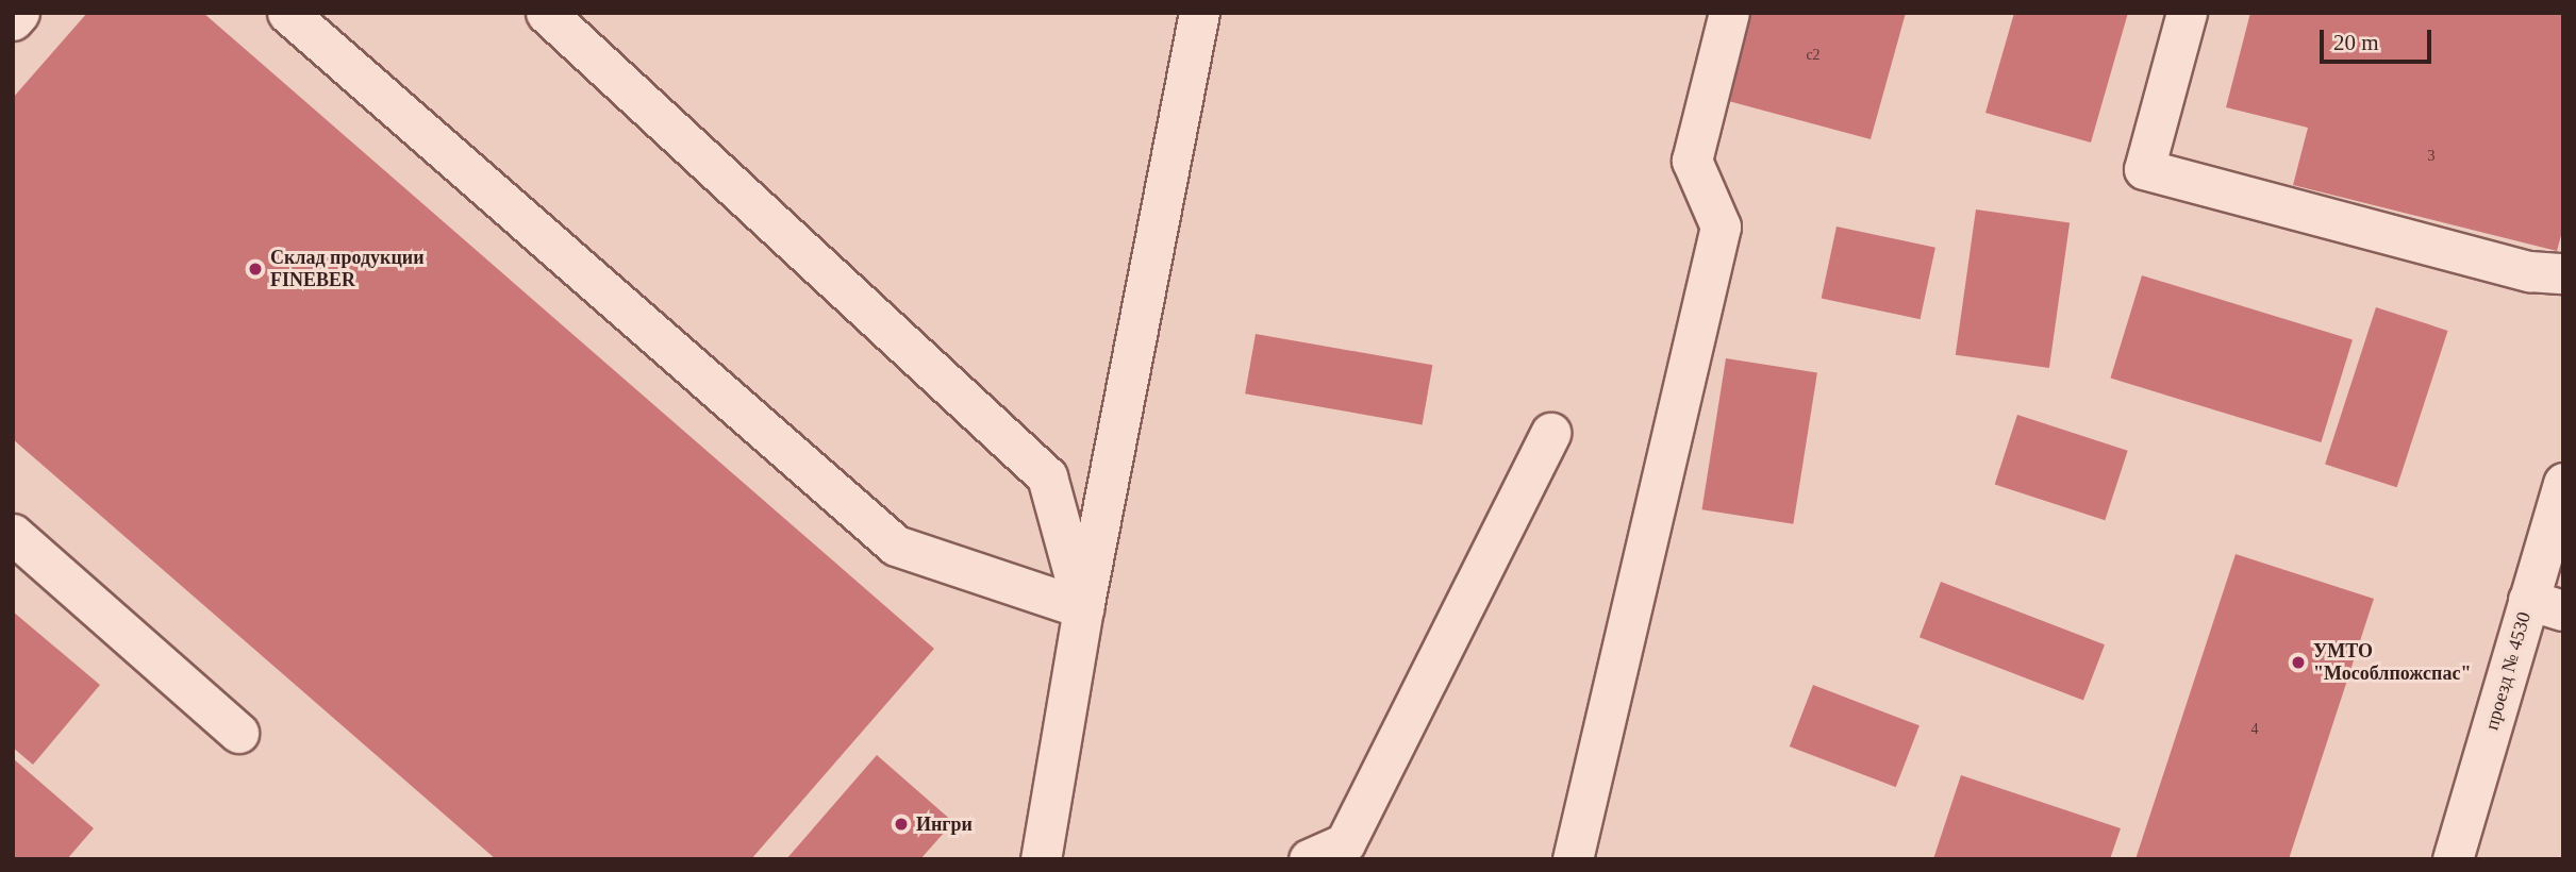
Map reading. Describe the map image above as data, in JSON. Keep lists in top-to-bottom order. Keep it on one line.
{"streets":{"street":["проезд № 4530"]},"places":["Склад продукции FINEBER","УМТО \"Мособлпожспас\"","Ингри"],"house_numbers":["с2","3","4"],"scale_bar":"20 m"}
